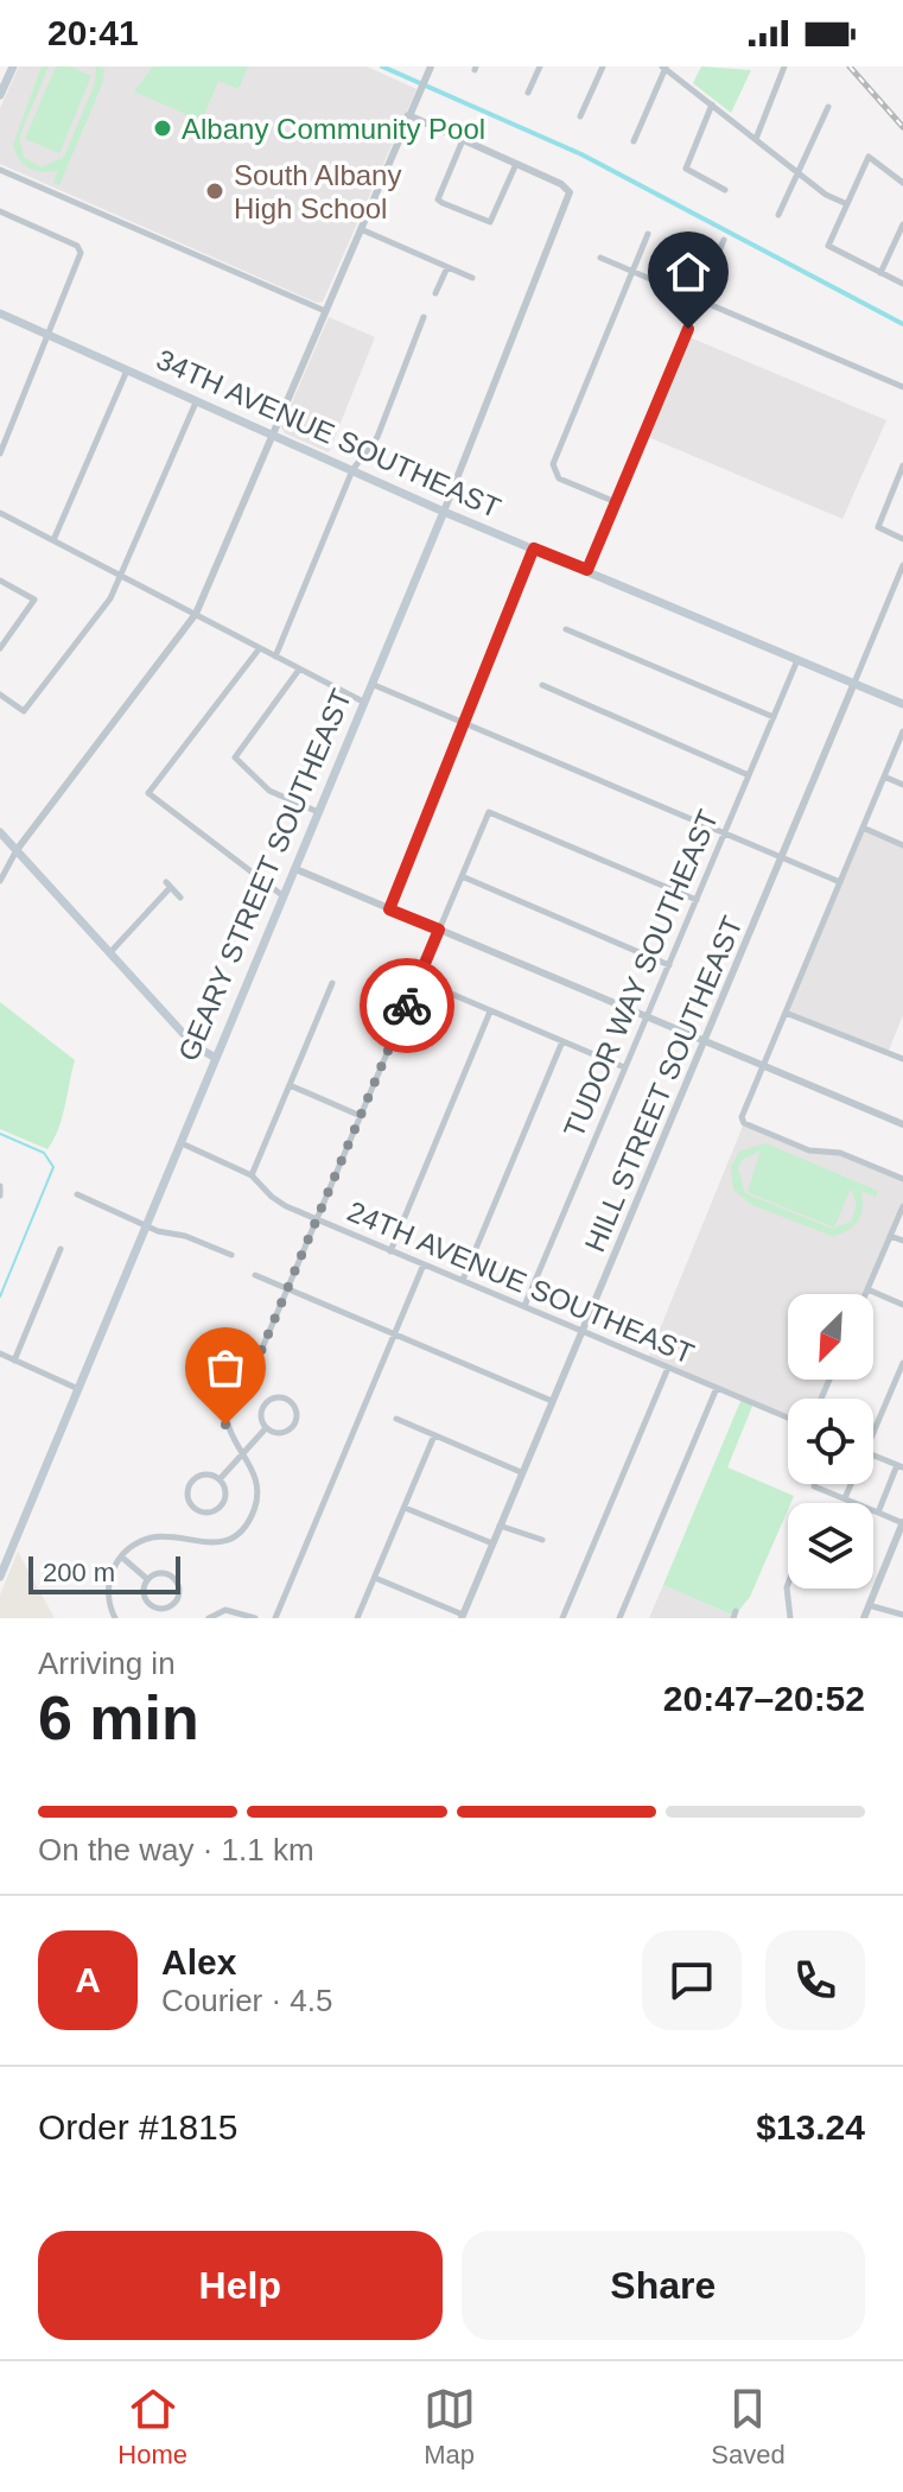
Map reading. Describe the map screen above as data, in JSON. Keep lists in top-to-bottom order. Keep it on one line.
{"streets":{"main road":["34TH AVENUE SOUTHEAST","GEARY STREET SOUTHEAST"],"street":["TUDOR WAY SOUTHEAST","HILL STREET SOUTHEAST","24TH AVENUE SOUTHEAST"]},"crossings":[["34TH AVENUE SOUTHEAST","GEARY STREET SOUTHEAST"],["34TH AVENUE SOUTHEAST","TUDOR WAY SOUTHEAST"],["34TH AVENUE SOUTHEAST","HILL STREET SOUTHEAST"],["GEARY STREET SOUTHEAST","24TH AVENUE SOUTHEAST"],["TUDOR WAY SOUTHEAST","24TH AVENUE SOUTHEAST"],["HILL STREET SOUTHEAST","24TH AVENUE SOUTHEAST"]],"places":["Albany Community Pool","South Albany High School"],"scale_bar":"200 m","north":"bottom left","page":{"status":"20:41","scale":"200 m","heading":["6 min","Arriving in","20:47–20:52"],"panel":["Alex","Courier · 4.5","Order #1815","$13.24"],"bar":"On the way · 1.1 km","round":"A","buttons":["Help","Share"],"tabs":["Home","Map","Saved"]}}
